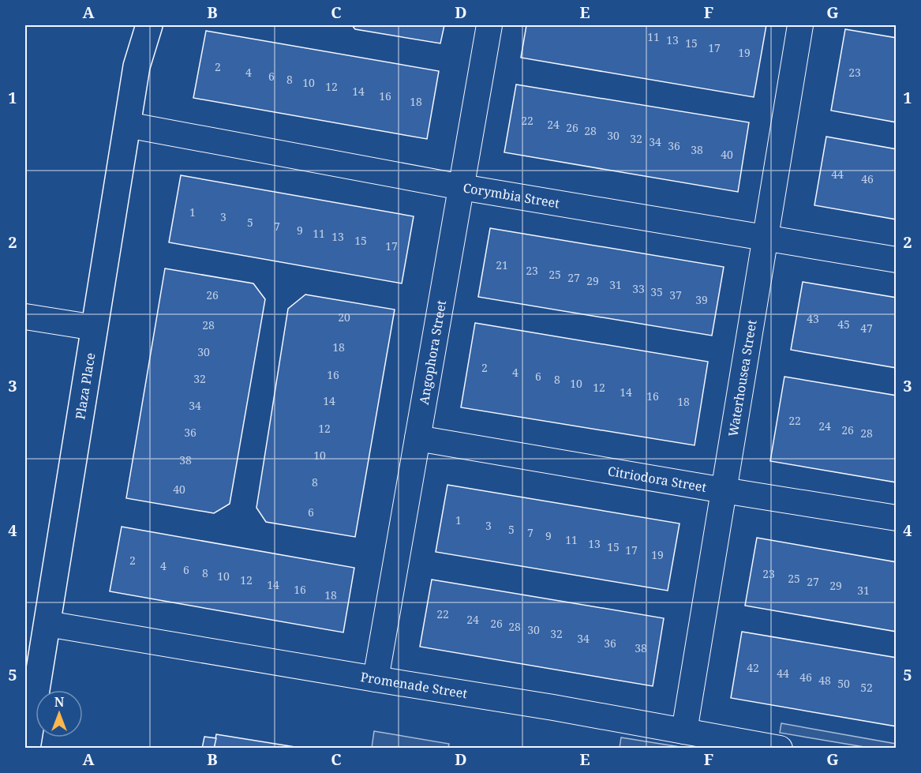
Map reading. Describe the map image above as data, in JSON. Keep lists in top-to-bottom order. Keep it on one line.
{"streets":{"street":["Corymbia Street","Angophora Street","Waterhousea Street","Plaza Place","Citriodora Street","Promenade Street"]},"crossings":[["Corymbia Street","Angophora Street"],["Corymbia Street","Waterhousea Street"],["Corymbia Street","Plaza Place"],["Angophora Street","Citriodora Street"],["Angophora Street","Promenade Street"],["Waterhousea Street","Citriodora Street"],["Waterhousea Street","Promenade Street"],["Plaza Place","Promenade Street"]],"house_numbers":["11","13","15","17","19","2","4","23","6","8","10","12","14","16","18","22","24","26","28","30","32","34","36","38","40","44","46","1","3","5","7","9","11","13","15","17","21","23","25","27","29","31","33","35","26","37","39","20","43","45","28","47","18","30","2","4","16","6","32","8","10","12","14","16","14","18","34","22","24","12","26","36","28","10","38","8","40","6","1","3","5","7","9","11","13","15","17","19","2","4","6","8","23","10","25","12","27","14","29","16","31","18","22","24","26","28","30","32","34","36","38","42","44","46","48","50","52"],"north":"top","grid":{"columns":["A","B","C","D","E","F","G"],"rows":["1","2","3","4","5"]}}
